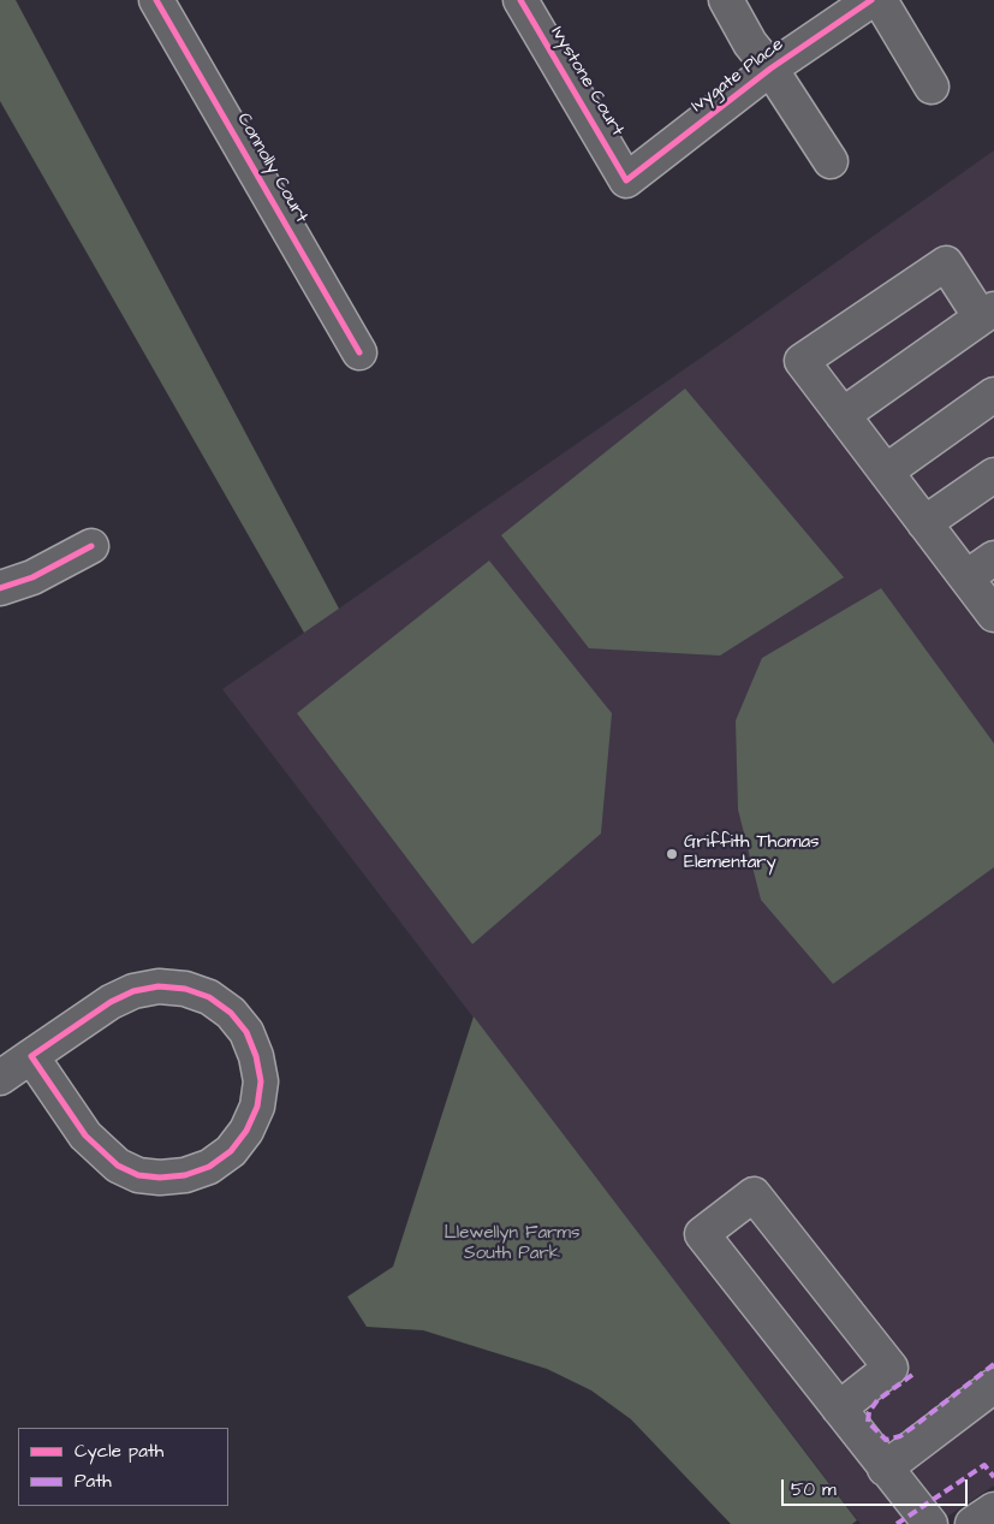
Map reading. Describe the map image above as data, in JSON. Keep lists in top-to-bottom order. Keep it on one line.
{"streets":{"street":["Ivygate Place","Ivystone Court","Connolly Court"]},"crossings":[["Ivygate Place","Ivystone Court"]],"parks":["Llewellyn Farms South Park"],"places":["Griffith Thomas Elementary"],"legend":["Cycle path","Path"],"scale_bar":"50 m"}
